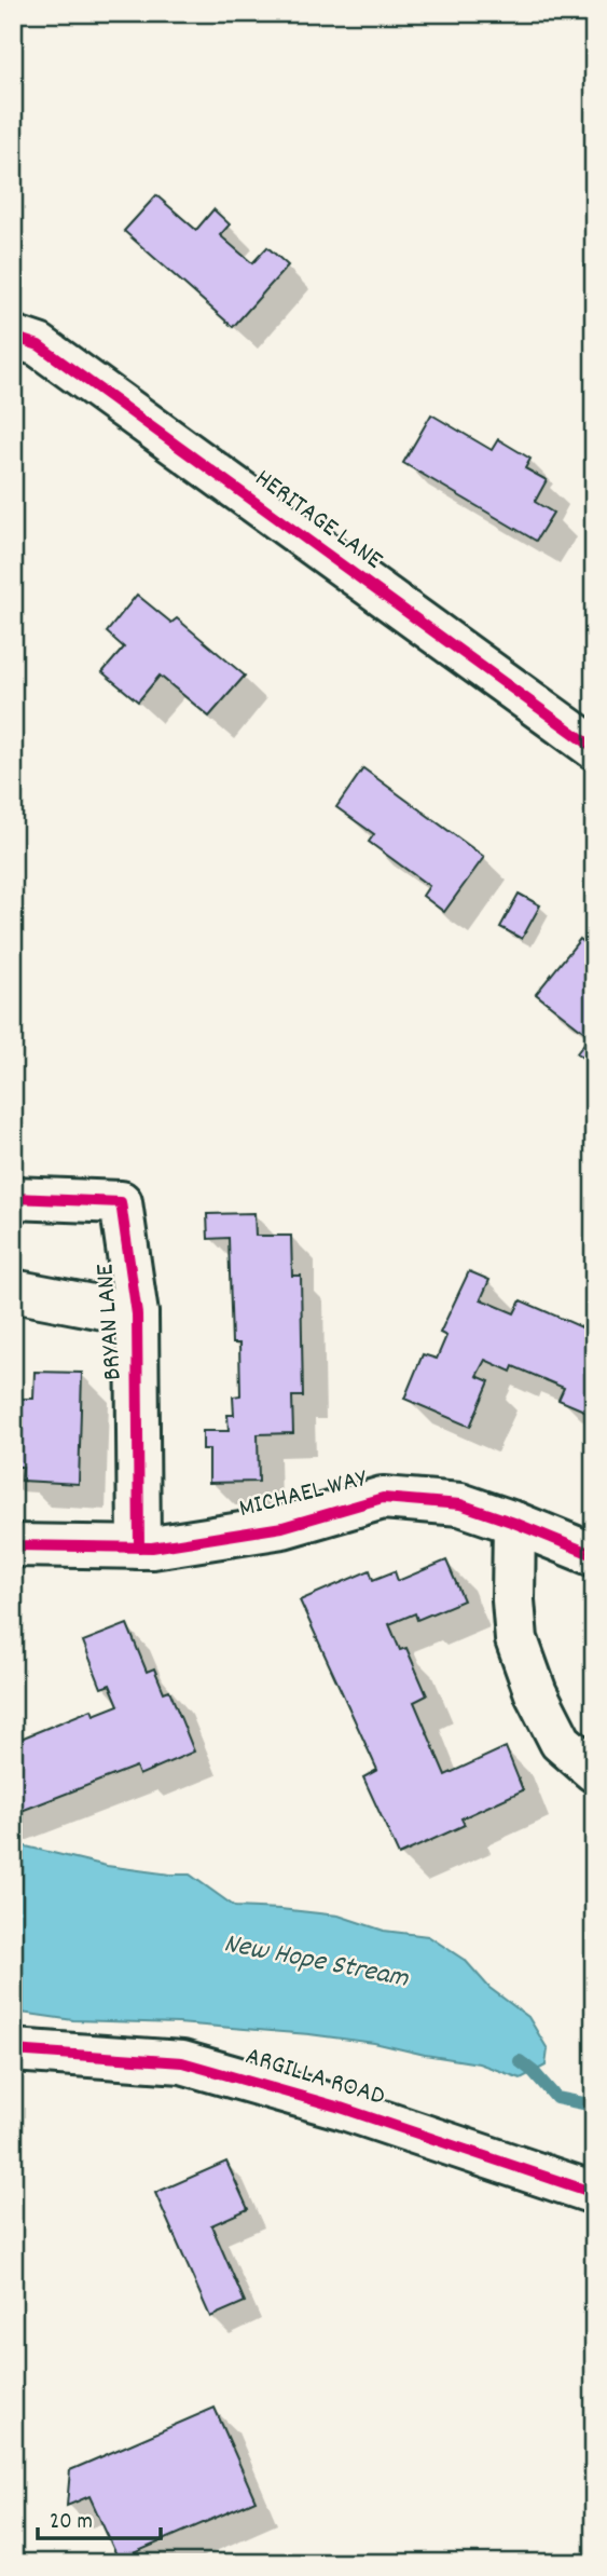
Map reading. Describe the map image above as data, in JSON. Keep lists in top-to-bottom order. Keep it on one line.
{"streets":{"street":["HERITAGE LANE","BRYAN LANE","MICHAEL WAY","ARGILLA ROAD"]},"crossings":[["BRYAN LANE","MICHAEL WAY"]],"water":["New Hope Stream"],"scale_bar":"20 m"}
